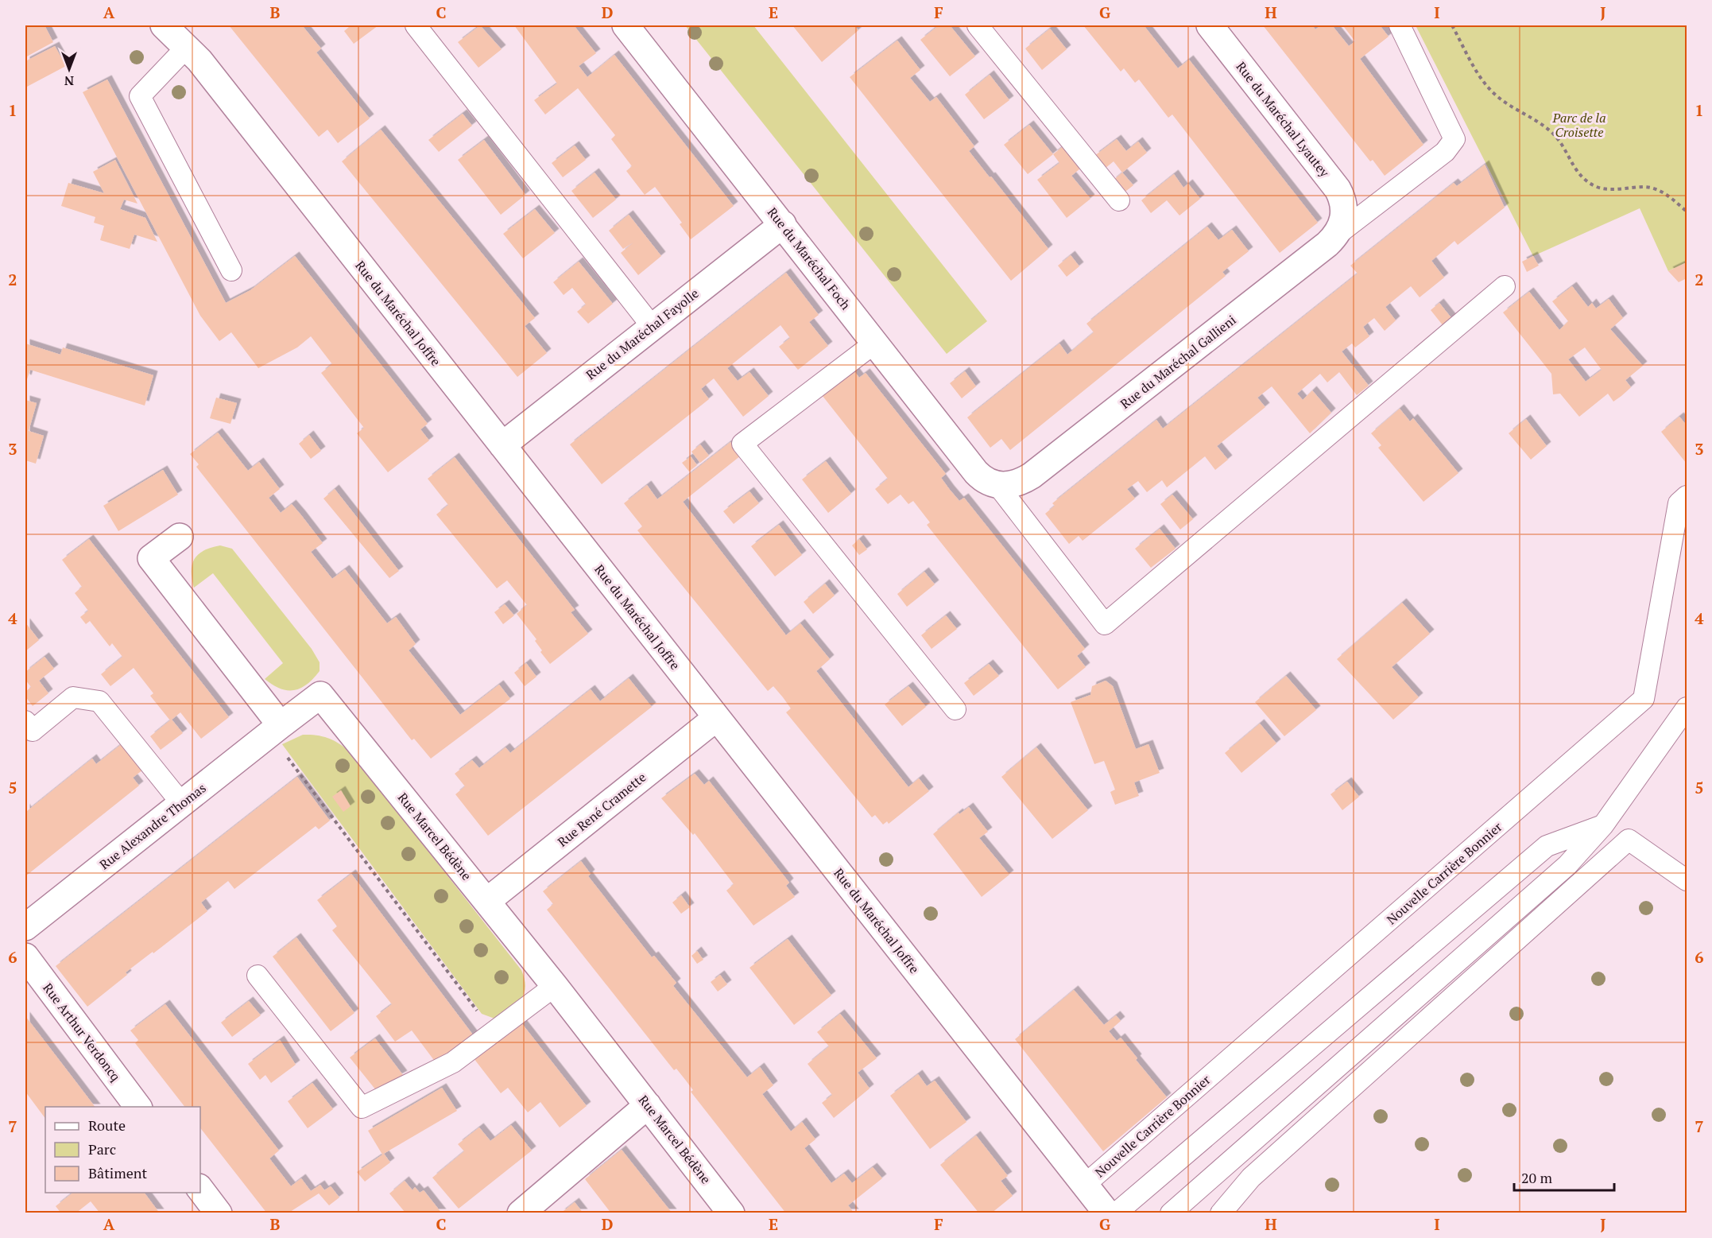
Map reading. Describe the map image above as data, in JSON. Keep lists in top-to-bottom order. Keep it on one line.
{"streets":{"street":["Rue du Maréchal Lyautey","Rue du Maréchal Foch","Rue du Maréchal Joffre","Rue du Maréchal Fayolle","Rue du Maréchal Gallieni","Rue René Cramette","Rue Alexandre Thomas","Rue Marcel Bédène","Rue Arthur Verdoncq"],"lane":["Nouvelle Carrière Bonnier"]},"crossings":[["Rue du Maréchal Lyautey","Rue du Maréchal Gallieni"],["Rue du Maréchal Foch","Rue du Maréchal Fayolle"],["Rue du Maréchal Foch","Rue du Maréchal Gallieni"],["Rue du Maréchal Joffre","Rue du Maréchal Fayolle"],["Rue du Maréchal Joffre","Rue René Cramette"],["Rue du Maréchal Joffre","Nouvelle Carrière Bonnier"],["Rue René Cramette","Rue Marcel Bédène"],["Rue Alexandre Thomas","Rue Marcel Bédène"]],"parks":["Parc de la Croisette"],"legend":["Route","Parc","Bâtiment"],"scale_bar":"20 m","north":"bottom","grid":{"columns":["A","B","C","D","E","F","G","H","I","J"],"rows":["1","2","3","4","5","6","7"]}}
